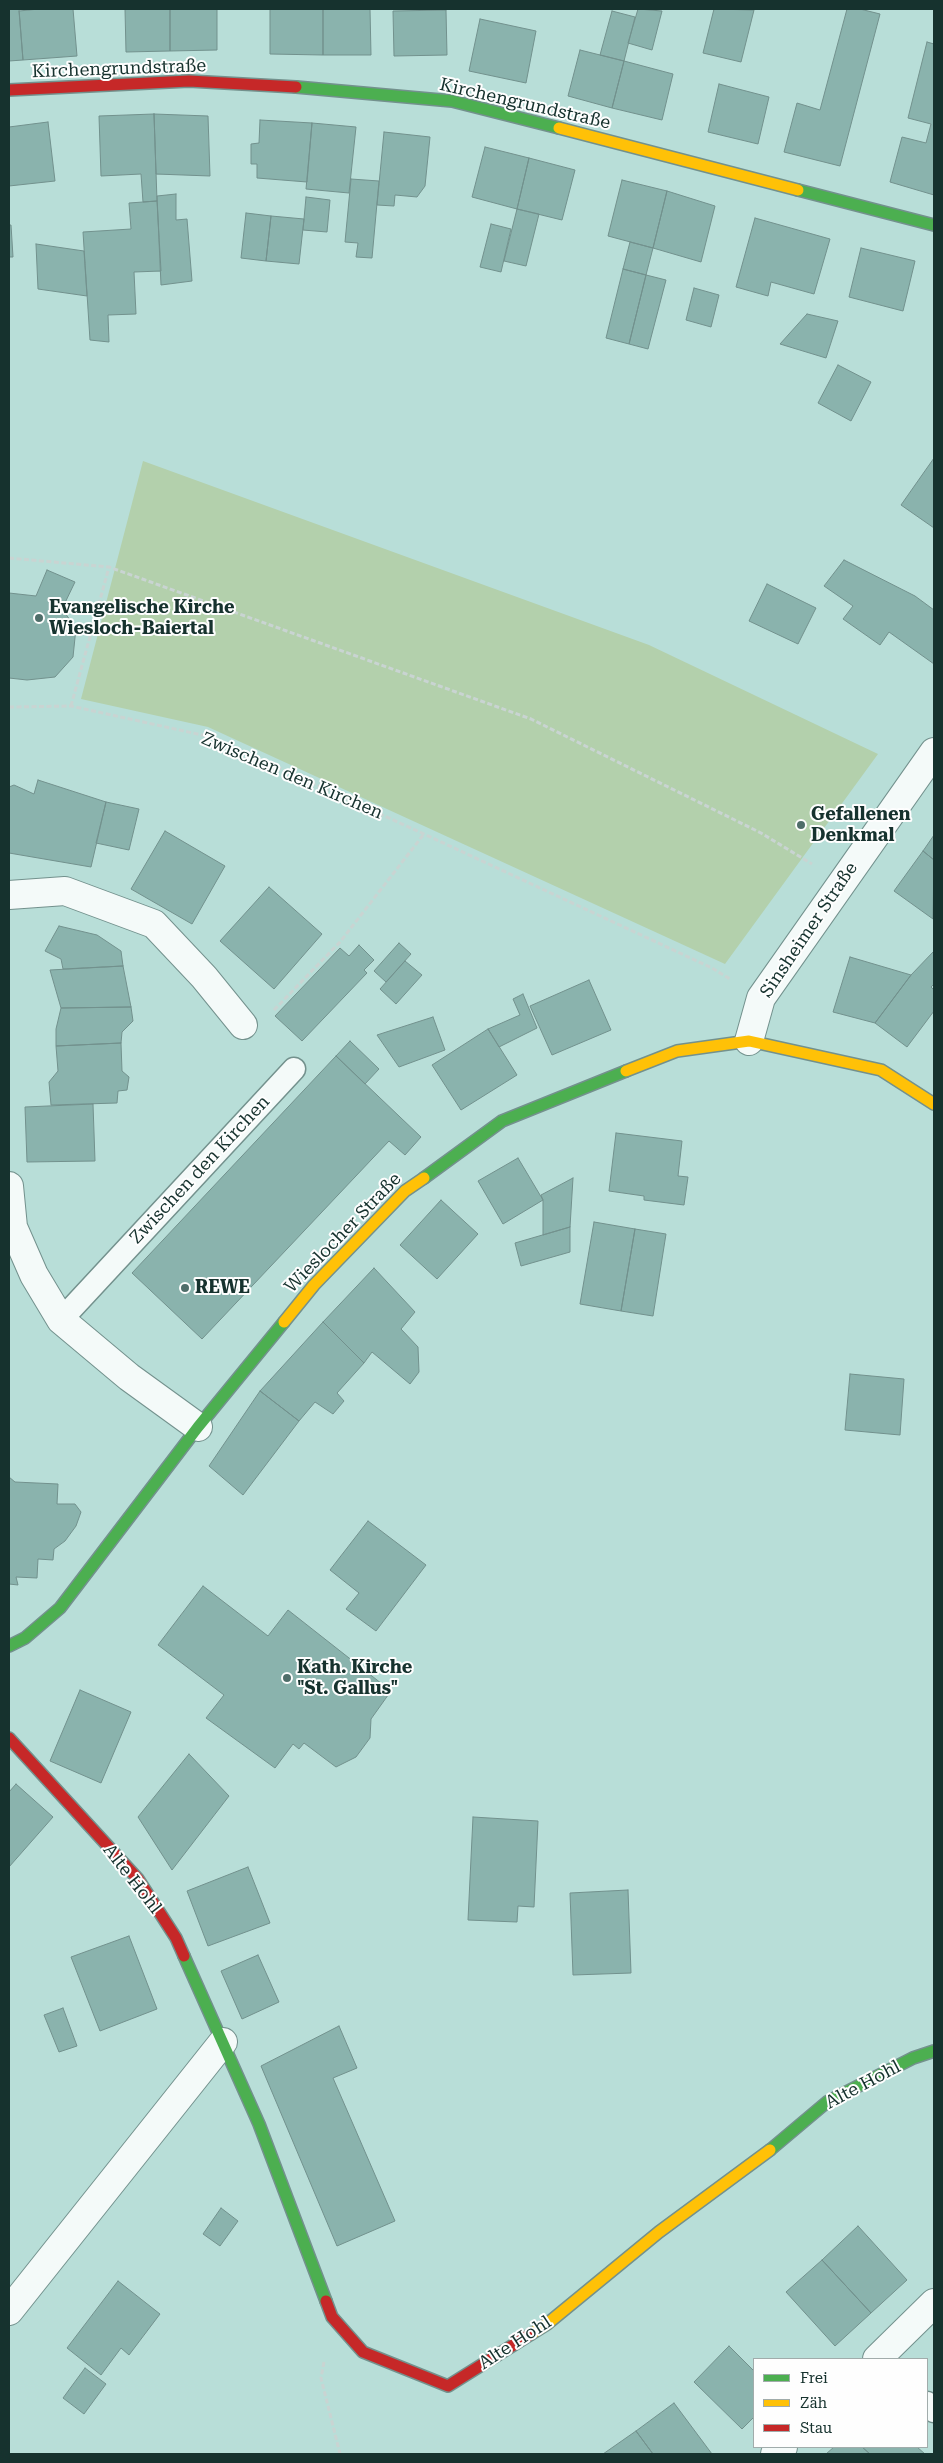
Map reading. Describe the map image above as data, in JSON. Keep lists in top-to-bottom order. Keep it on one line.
{"streets":{"street":["Kirchengrundstraße","Sinsheimer Straße","Wieslocher Straße","Alte Hohl"],"lane":["Zwischen den Kirchen"]},"crossings":[["Zwischen den Kirchen","Sinsheimer Straße"],["Sinsheimer Straße","Wieslocher Straße"]],"places":["Evangelische Kirche Wiesloch-Baiertal","Gefallenen Denkmal","REWE","Kath. Kirche \"St. Gallus\""],"legend":["Frei","Zäh","Stau"]}
